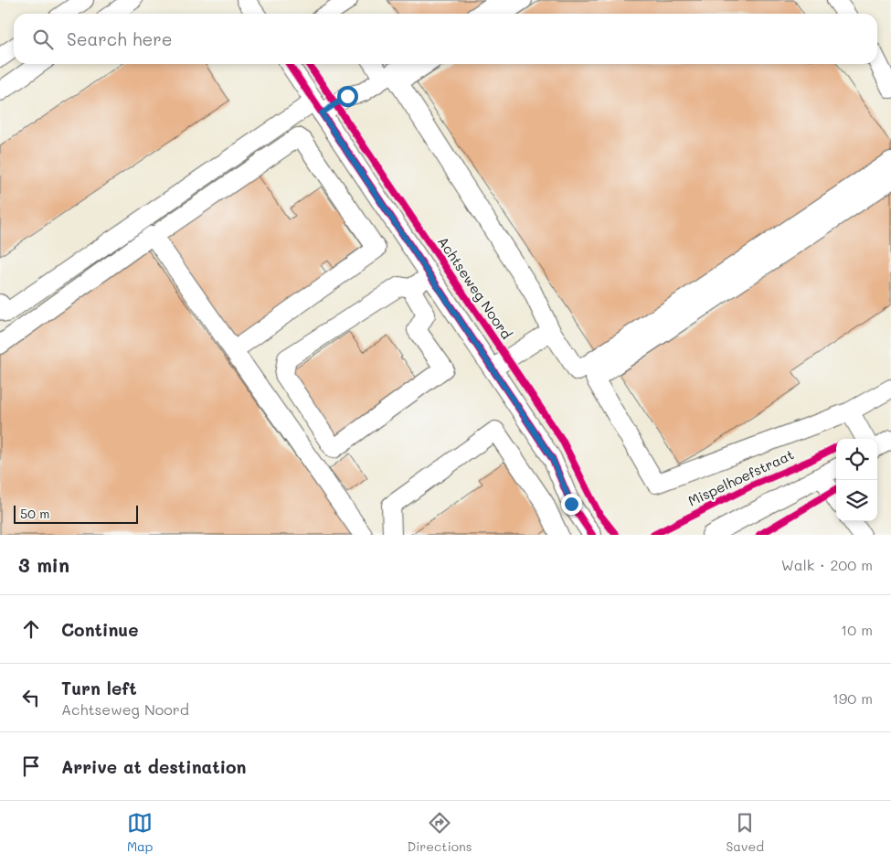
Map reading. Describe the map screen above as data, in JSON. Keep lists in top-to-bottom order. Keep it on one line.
{"streets":{"cycle path":["Achtseweg Noord","Mispelhoefstraat"]},"scale_bar":"50 m","page":{"search":"Search here","scale":"50 m","heading":["3 min","Walk · 200 m"],"list":[["Continue","10 m"],["Turn left","Achtseweg Noord","190 m"],"Arrive at destination"],"nav":["Map","Directions","Saved"]}}
